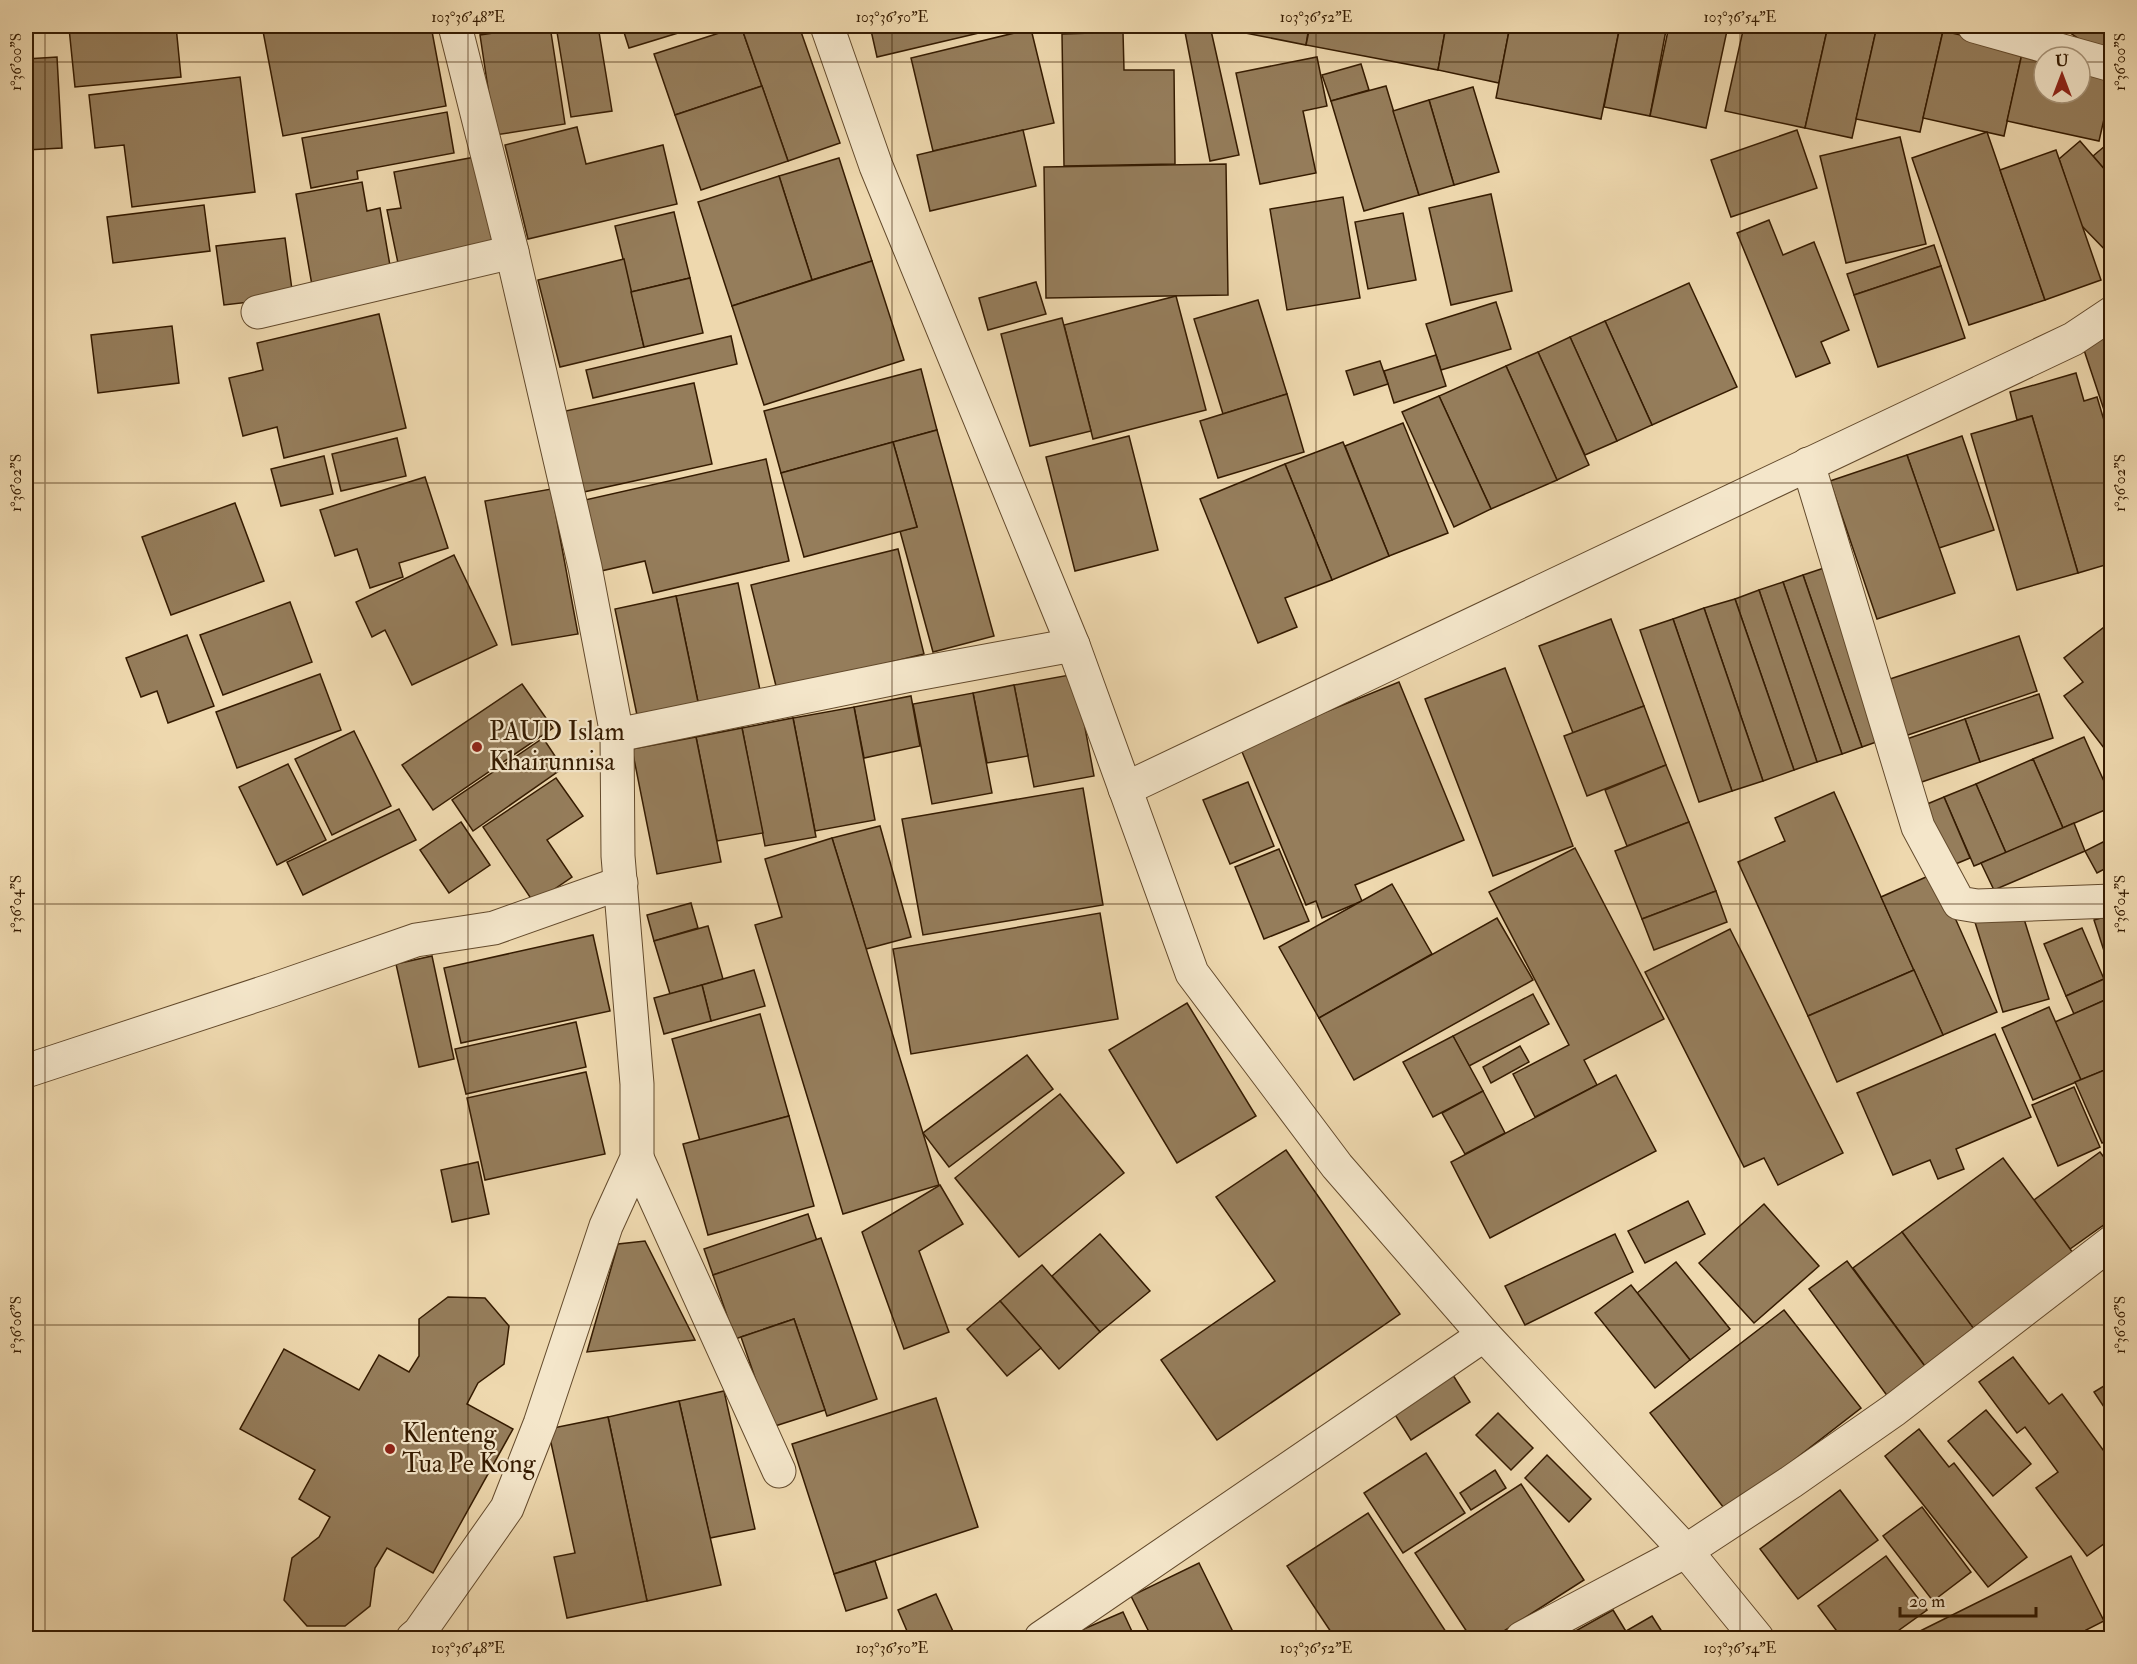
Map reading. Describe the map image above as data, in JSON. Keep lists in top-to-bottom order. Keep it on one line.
{"places":["PAUD Islam Khairunnisa","Klenteng Tua Pe Kong"],"scale_bar":"20 m","north":"top","coordinates":["103°36'48\"E","103°36'50\"E","103°36'52\"E","103°36'54\"E","1°36'00\"S","1°36'02\"S","1°36'04\"S","1°36'06\"S"]}
